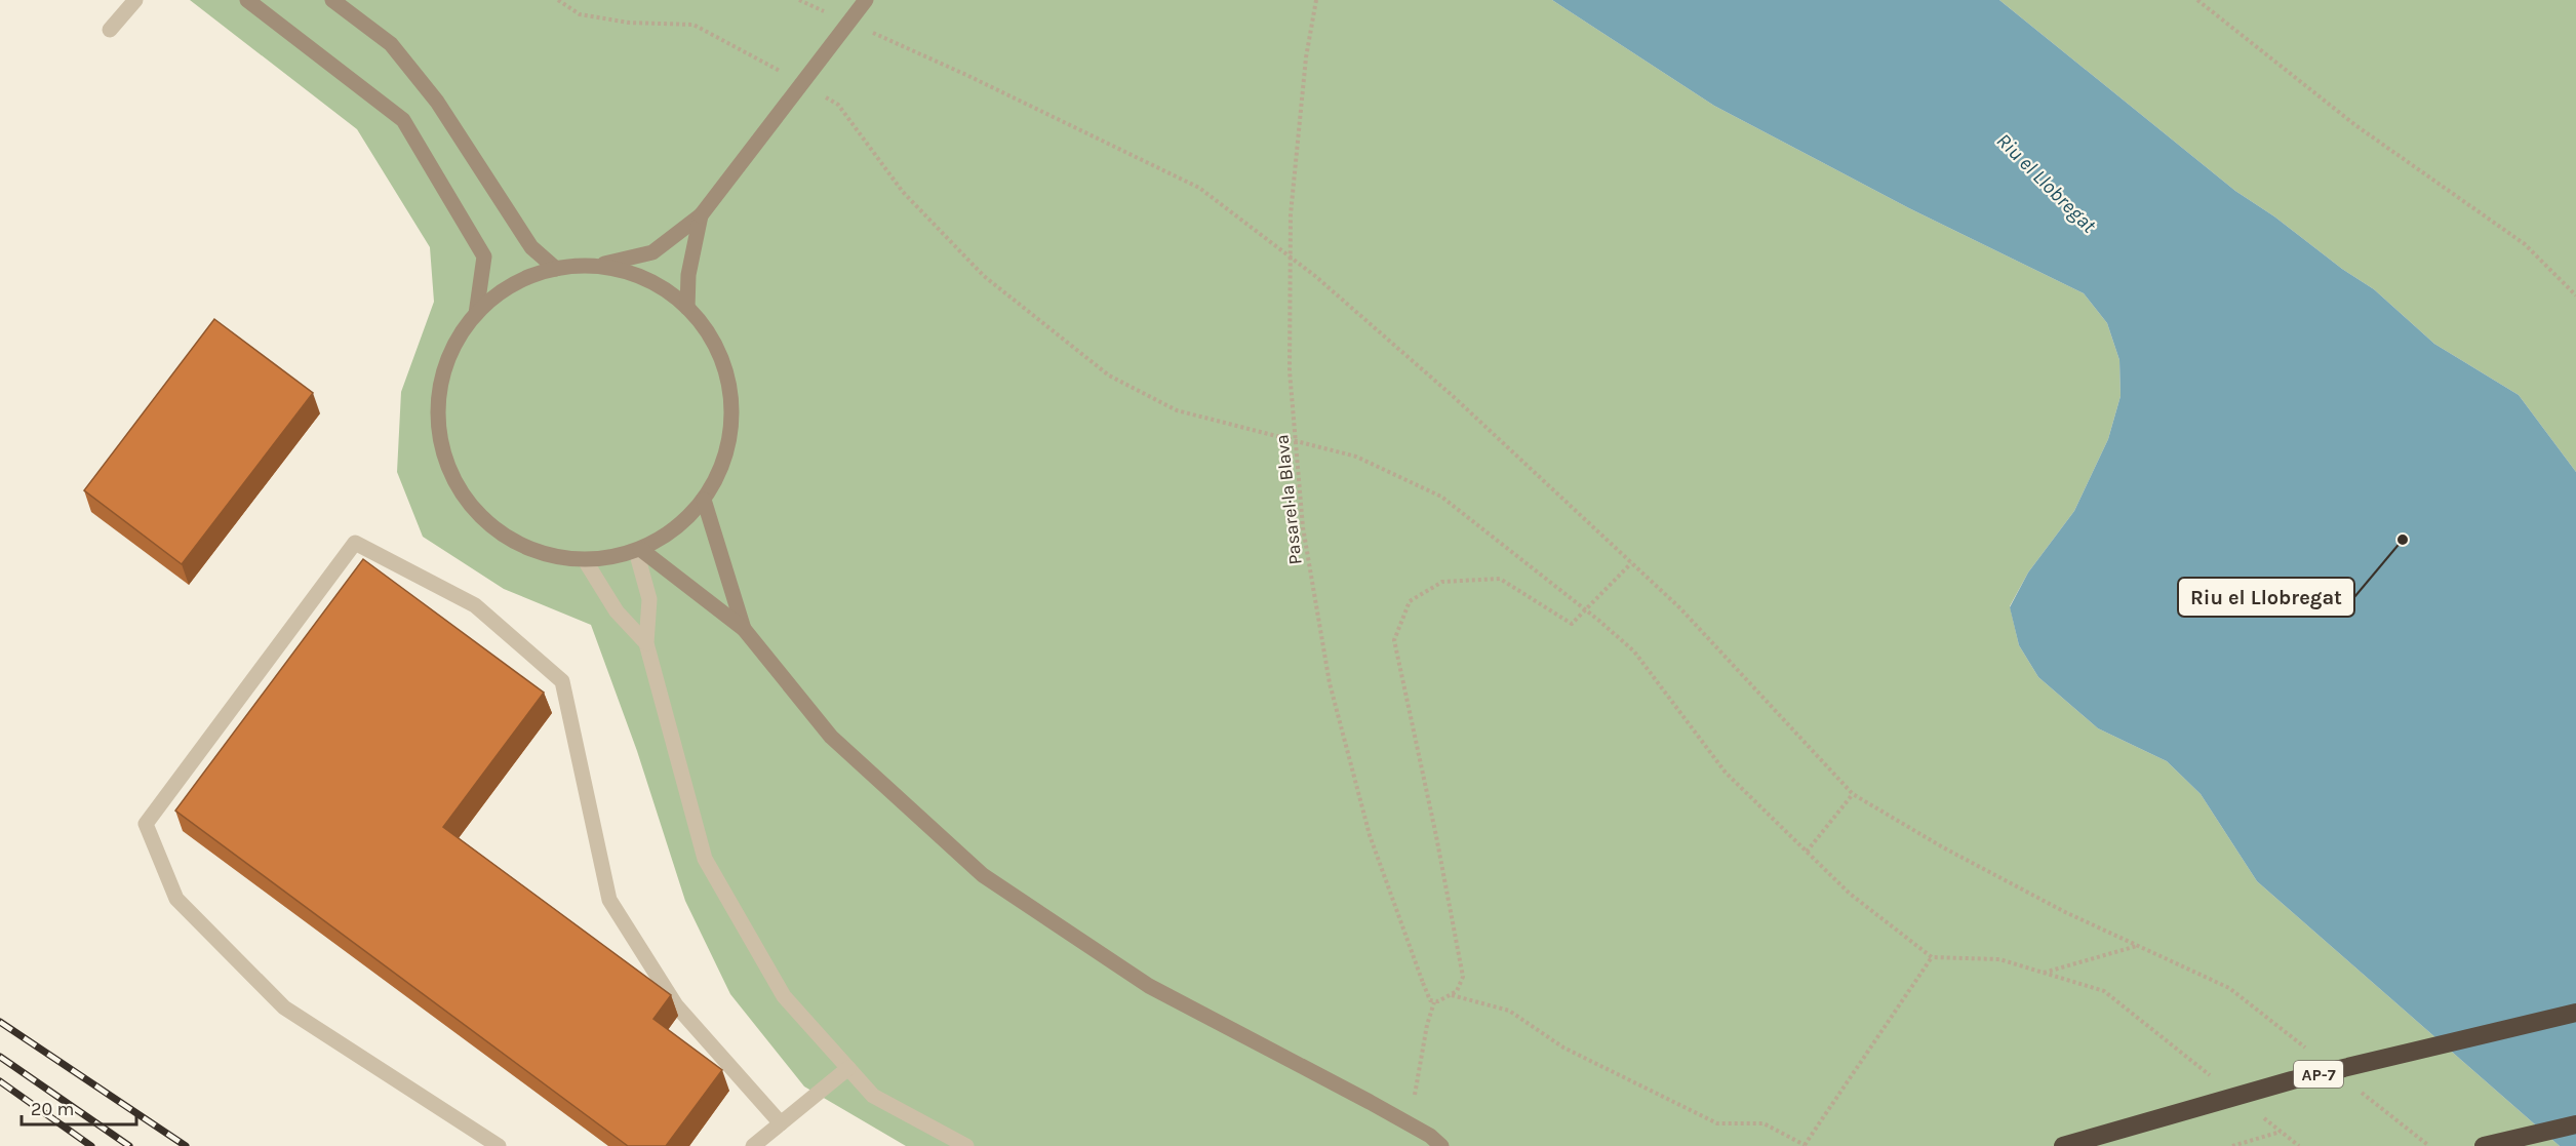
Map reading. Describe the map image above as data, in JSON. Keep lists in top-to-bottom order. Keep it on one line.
{"streets":{"highway":["AP-7"],"path":["Pasarel·la Blava"]},"water":["Riu el Llobregat"],"places":["Riu el Llobregat"],"scale_bar":"20 m"}
